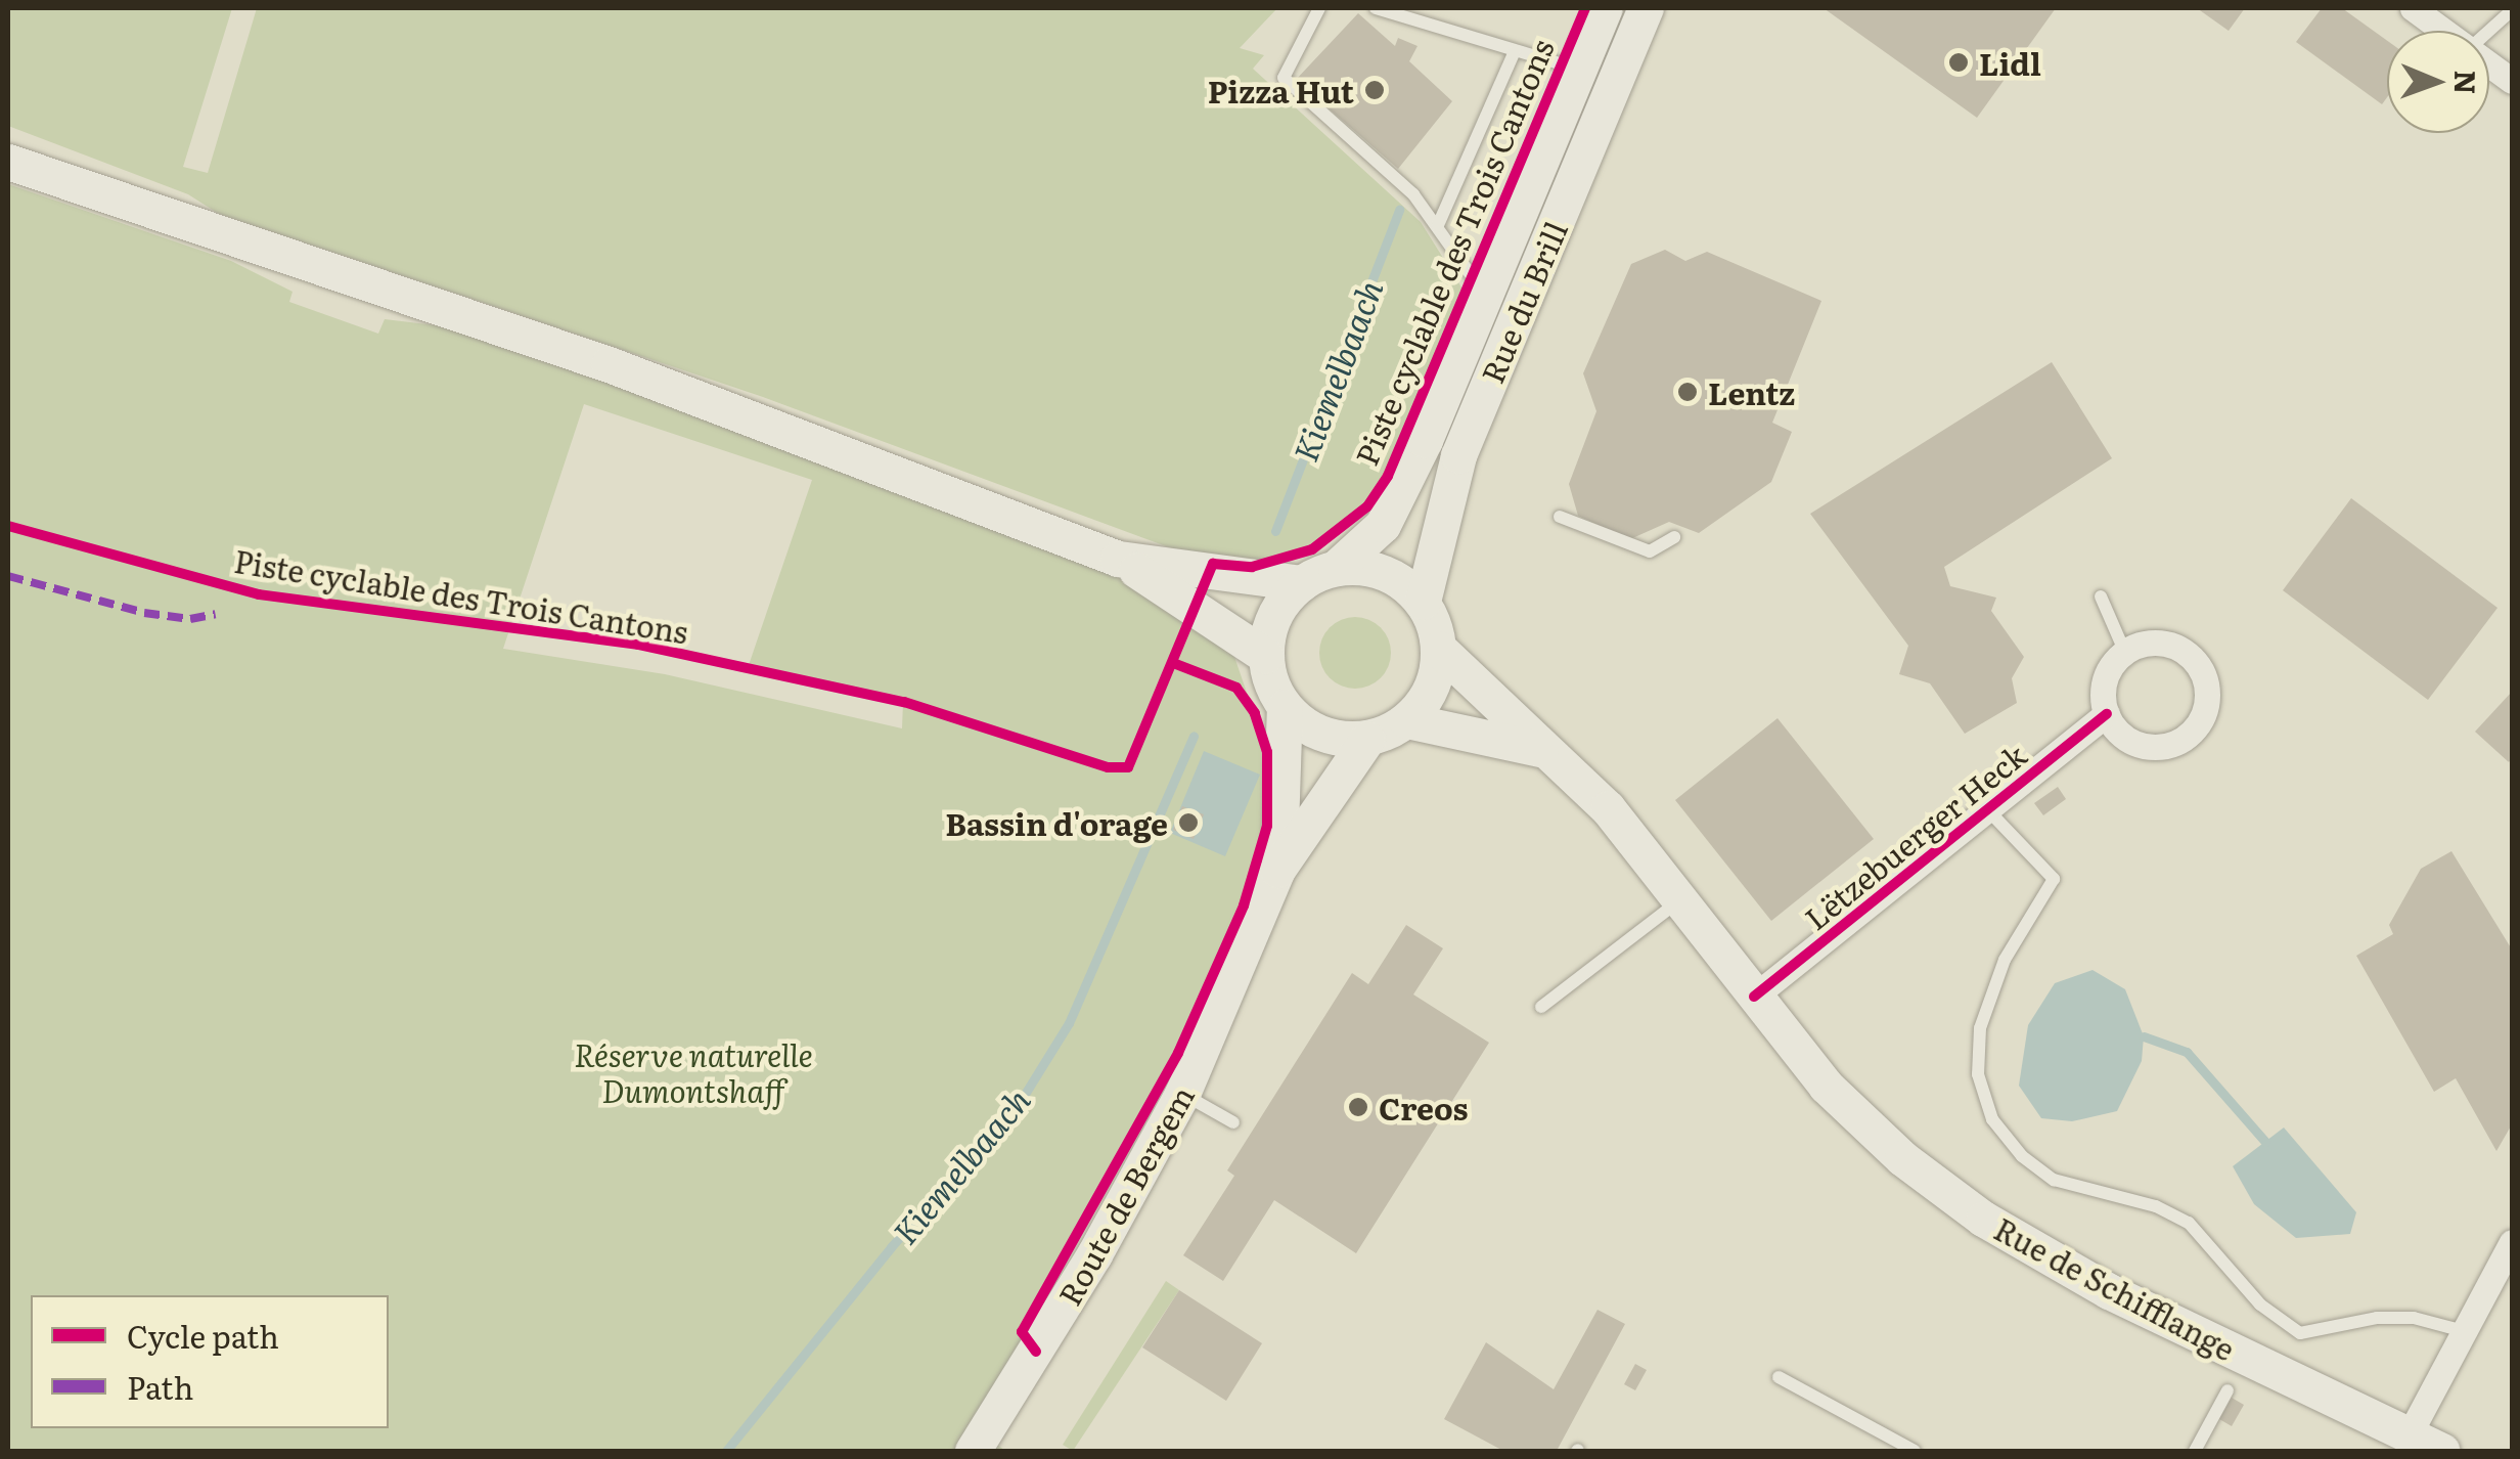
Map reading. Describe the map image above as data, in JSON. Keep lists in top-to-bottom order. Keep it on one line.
{"streets":{"main road":["Rue du Brill","Route de Bergem","Rue de Schifflange"],"street":["Lëtzebuerger Heck"],"cycle path":["Piste cyclable des Trois Cantons"]},"crossings":[["Rue du Brill","Route de Bergem"],["Rue du Brill","Rue de Schifflange"],["Lëtzebuerger Heck","Rue de Schifflange"],["Route de Bergem","Rue de Schifflange"]],"water":["Kiemelbaach"],"parks":["Réserve naturelle Dumontshaff"],"places":["Lidl","Pizza Hut","Lentz","Bassin d'orage","Creos"],"legend":["Cycle path","Path"],"north":"right"}
